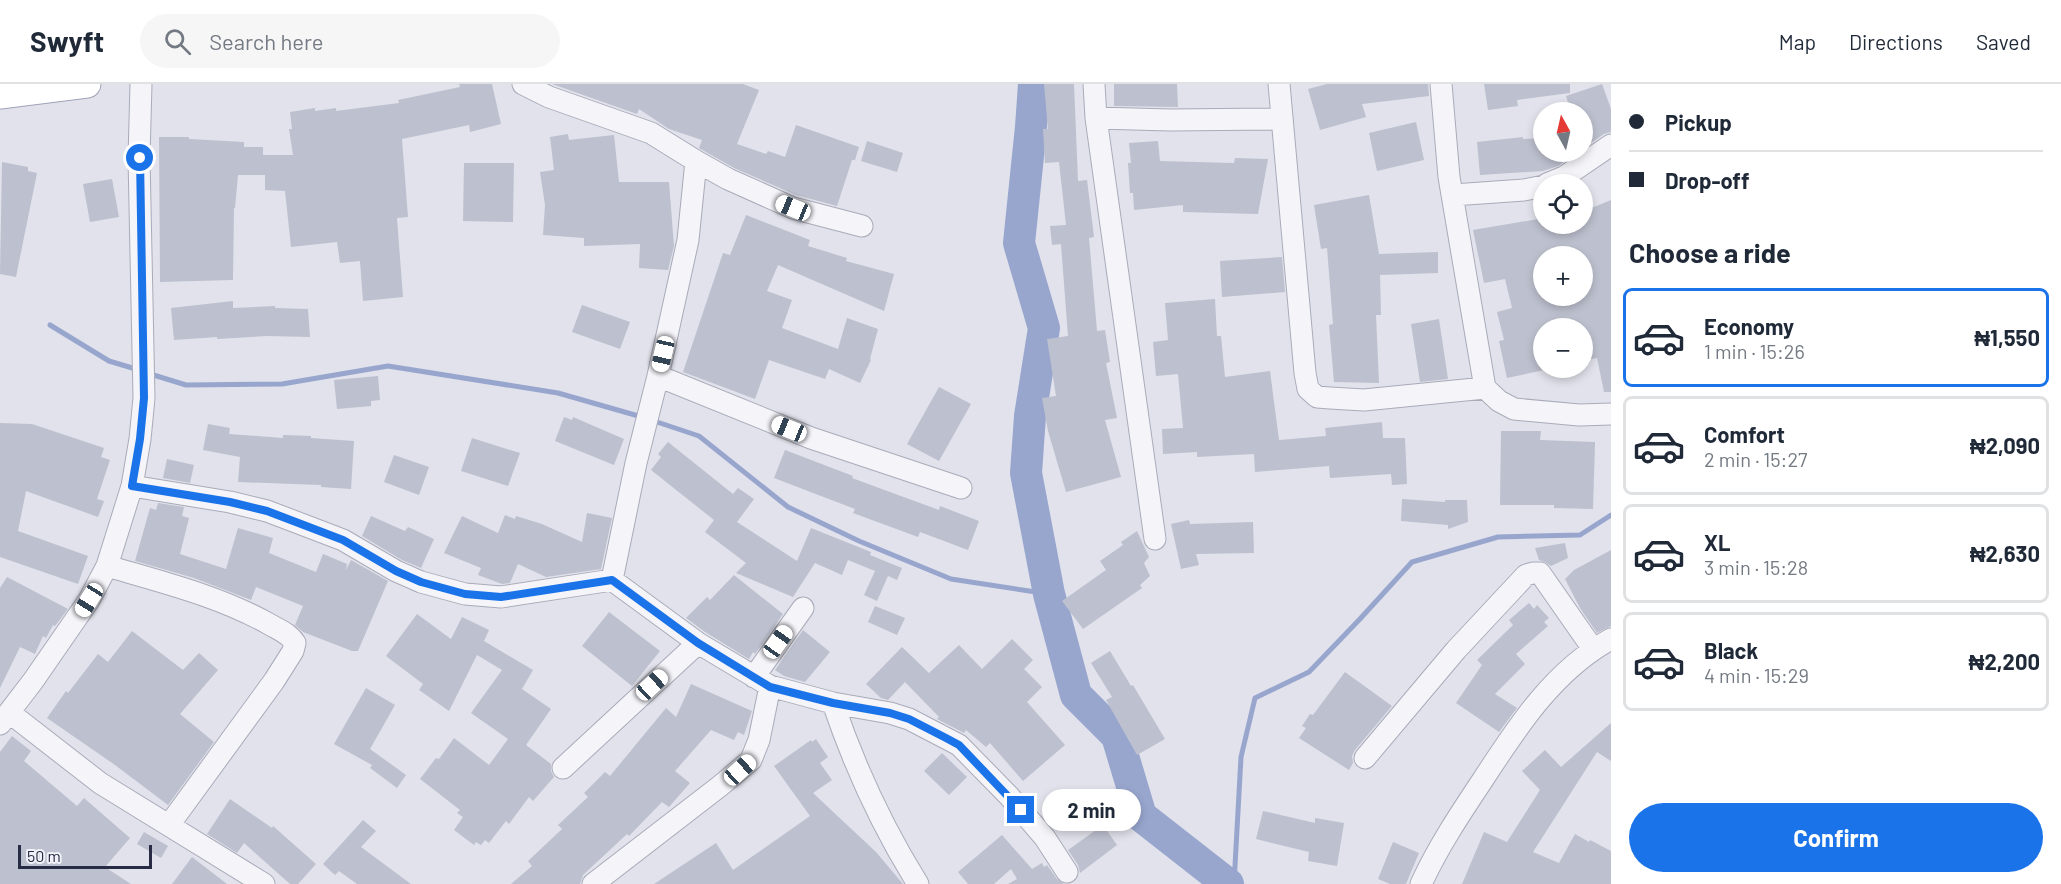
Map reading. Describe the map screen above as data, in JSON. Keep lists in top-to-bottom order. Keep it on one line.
{"scale_bar":"50 m","north":"top","page":{"header":"Swyft","search":"Search here","nav":["Map","Directions","Saved"],"banner":["Pickup","Drop-off"],"map_buttons":["+","−"],"heading":"Choose a ride","list":[{"name":"Economy","note":"1 min · 15:26","value":"₦1,550"},{"name":"Comfort","note":"2 min · 15:27","value":"₦2,090"},{"name":"XL","note":"3 min · 15:28","value":"₦2,630"},{"name":"Black","note":"4 min · 15:29","value":"₦2,200"}],"bubble":"2 min","buttons":"Confirm","scale":"50 m"}}
